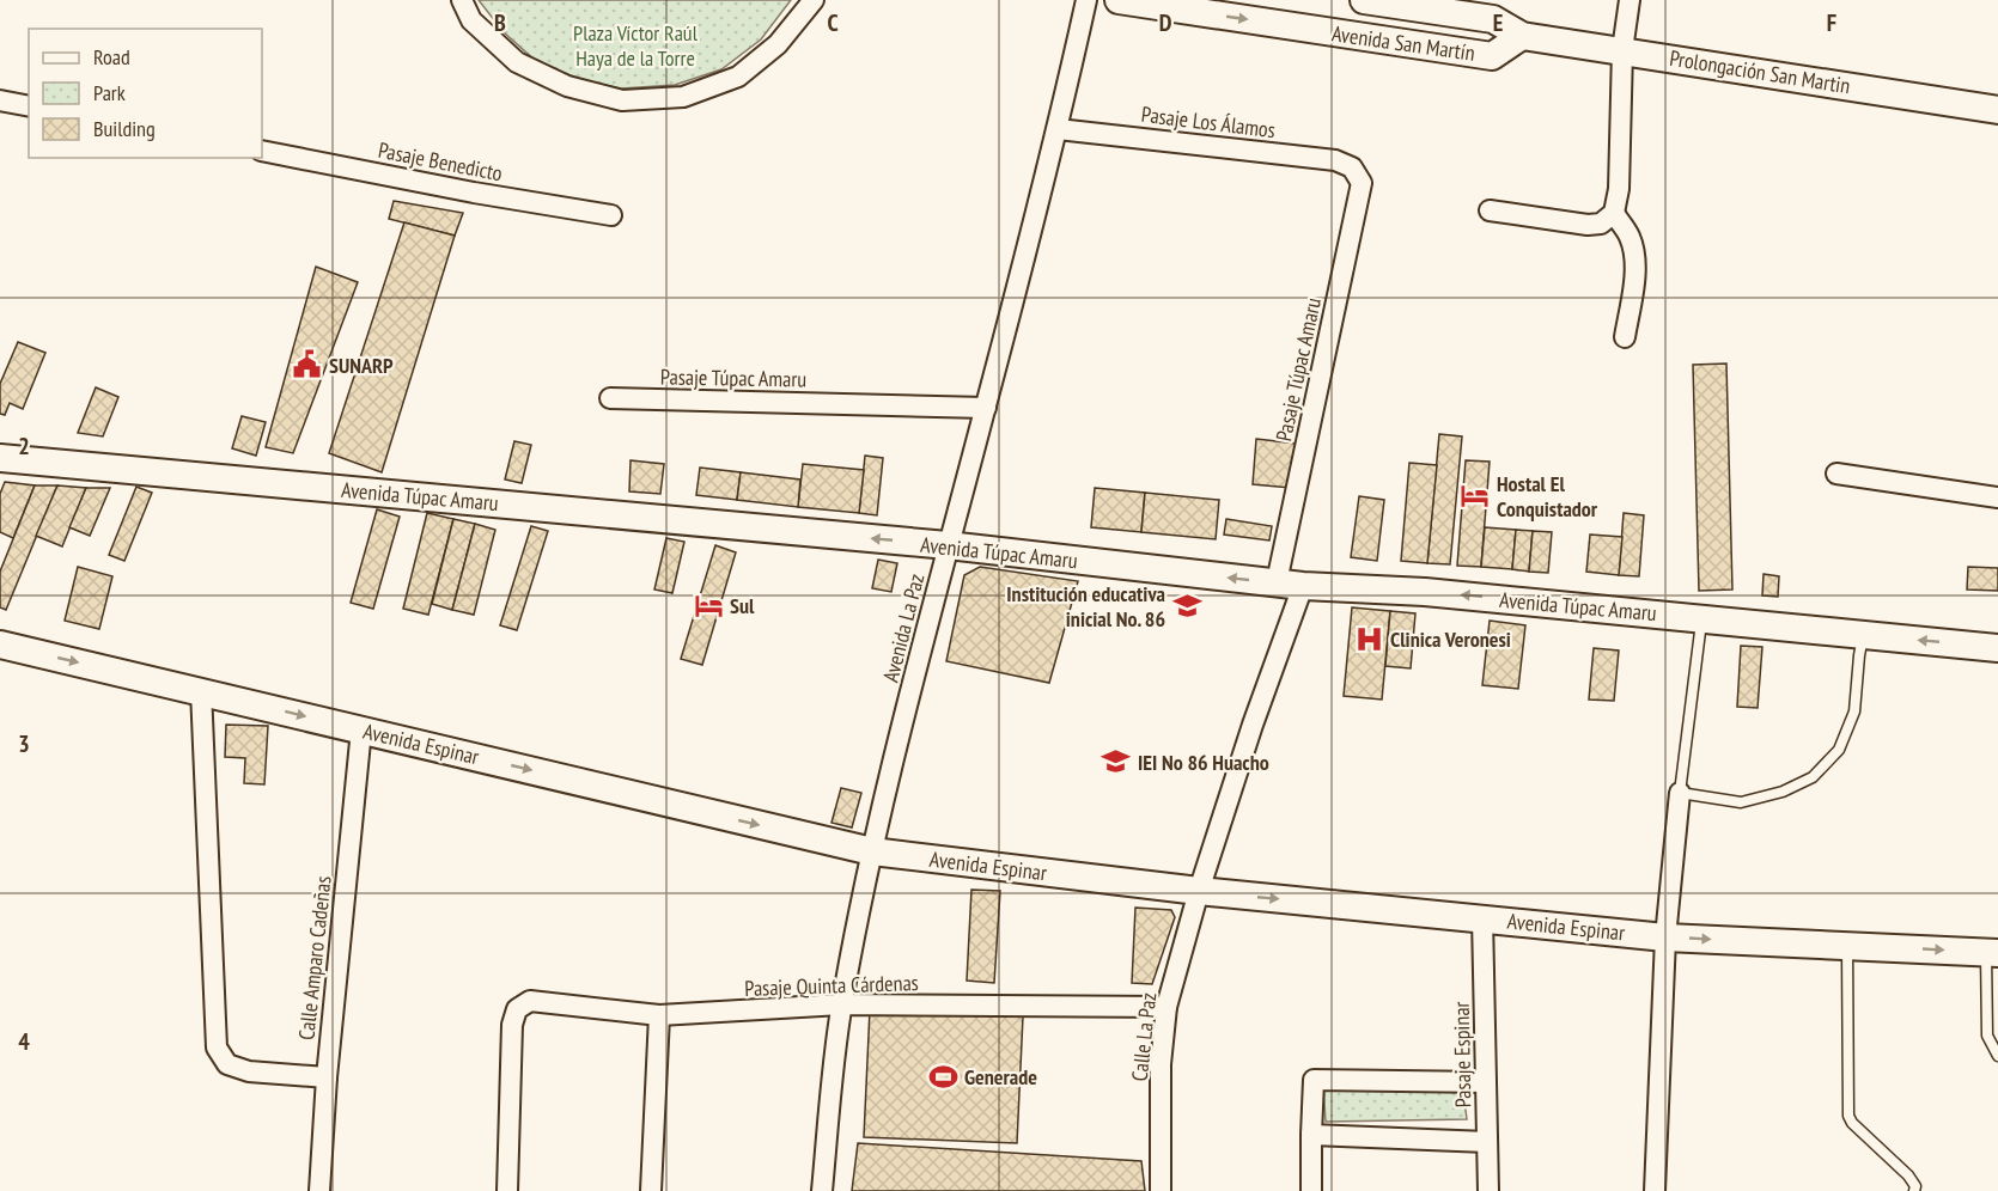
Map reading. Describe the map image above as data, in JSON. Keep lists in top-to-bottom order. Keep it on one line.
{"streets":{"street":["Avenida San Martín","Prolongación San Martin","Pasaje Los Álamos","Pasaje Benedicto","Pasaje Túpac Amaru","Avenida Túpac Amaru","Avenida La Paz","Avenida Espinar","Calle Amparo Cadeñas","Pasaje Quinta Cárdenas","Calle La Paz","Pasaje Espinar"]},"crossings":[["Avenida San Martín","Prolongación San Martin"],["Pasaje Los Álamos","Pasaje Túpac Amaru"],["Pasaje Los Álamos","Avenida La Paz"],["Pasaje Túpac Amaru","Avenida Túpac Amaru"],["Pasaje Túpac Amaru","Avenida La Paz"],["Pasaje Túpac Amaru","Avenida Espinar"],["Pasaje Túpac Amaru","Calle La Paz"],["Avenida Túpac Amaru","Avenida La Paz"],["Avenida La Paz","Avenida Espinar"],["Avenida La Paz","Pasaje Quinta Cárdenas"],["Avenida Espinar","Calle Amparo Cadeñas"],["Avenida Espinar","Calle La Paz"],["Avenida Espinar","Pasaje Espinar"],["Pasaje Quinta Cárdenas","Calle La Paz"]],"one_way":["Avenida Túpac Amaru","Avenida Espinar"],"parks":["Plaza Víctor Raúl Haya de la Torre"],"places":{"public building":["SUNARP"],"hotel":["Hostal El Conquistador","Sul"],"school or university":["Institución educativa inicial No. 86","IEI No 86 Huacho"],"hospital":["Clinica Veronesi"],"sports":["Generade"]},"legend":["Road","Park","Building"],"grid":{"columns":["B","C","D","E","F"],"rows":["2","3","4"]}}
